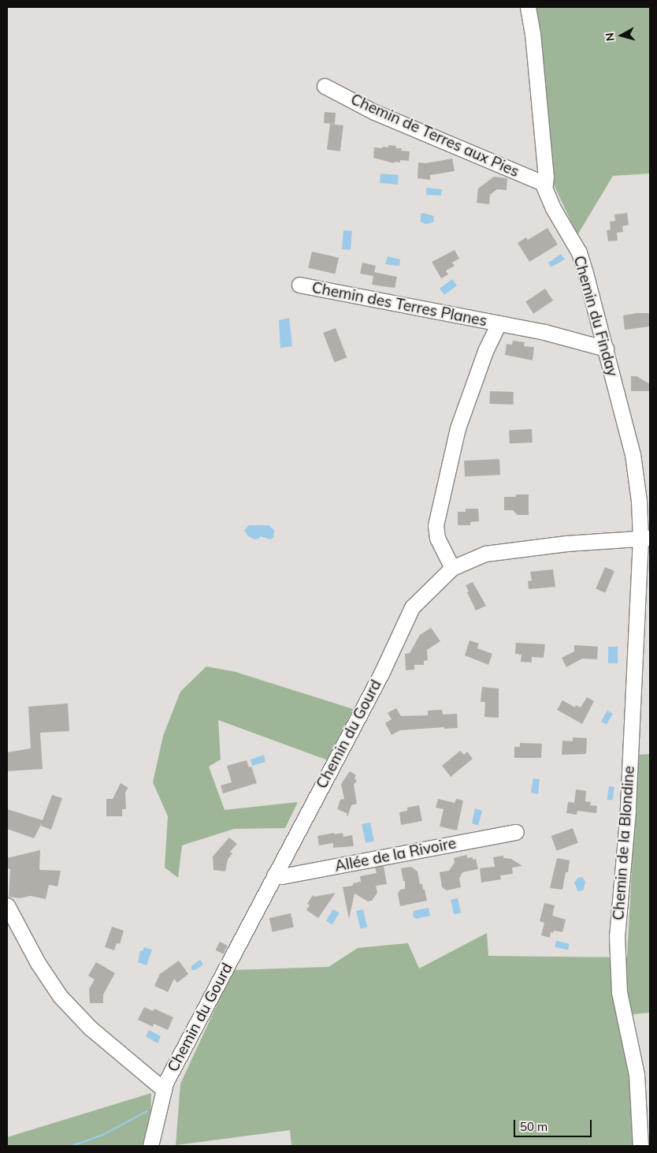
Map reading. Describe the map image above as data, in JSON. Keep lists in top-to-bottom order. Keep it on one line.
{"streets":{"street":["Chemin de Terres aux Pies","Chemin des Terres Planes","Chemin du Finday","Chemin du Gourd","Chemin de la Blondine","Allée de la Rivoire"]},"crossings":[["Chemin de Terres aux Pies","Chemin du Finday"],["Chemin des Terres Planes","Chemin du Finday"],["Chemin des Terres Planes","Chemin du Gourd"],["Chemin du Finday","Chemin du Gourd"],["Chemin du Finday","Chemin de la Blondine"],["Chemin du Gourd","Chemin de la Blondine"],["Chemin du Gourd","Allée de la Rivoire"]],"scale_bar":"50 m","north":"left"}
